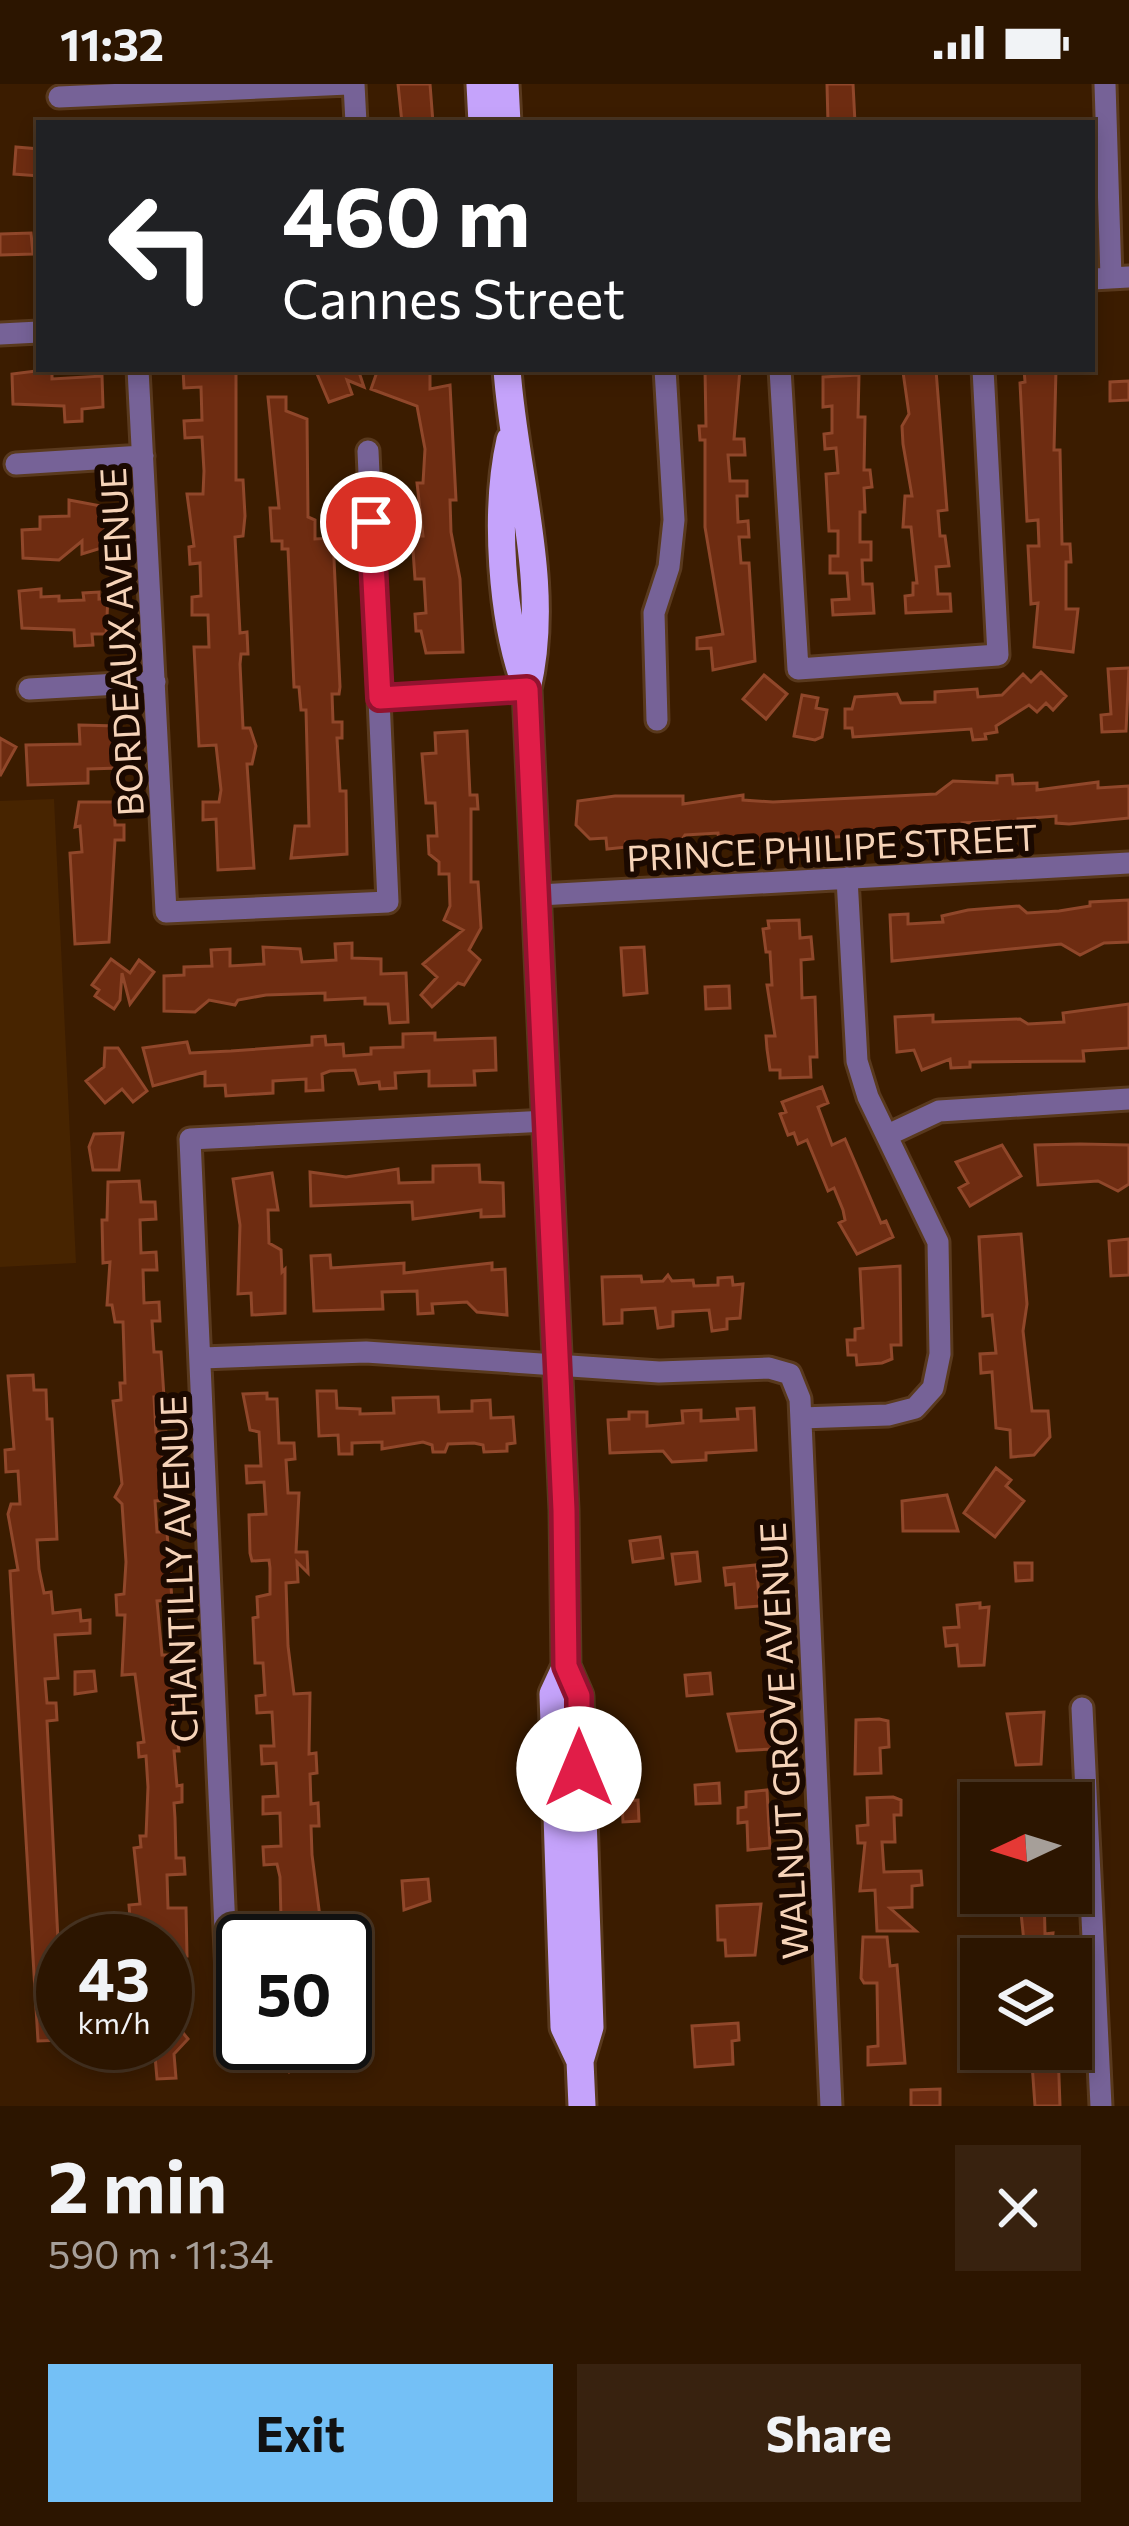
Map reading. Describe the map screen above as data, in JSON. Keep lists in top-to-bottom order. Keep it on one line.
{"streets":{"street":["BORDEAUX AVENUE","PRINCE PHILIPE STREET","CHANTILLY AVENUE","WALNUT GROVE AVENUE"]},"north":"left","page":{"status":"11:32","turn":["460 m","Cannes Street"],"speed":"43 km/h","limit":"50","heading":["2 min","590 m · 11:34"],"buttons":["Exit","Share"]}}
